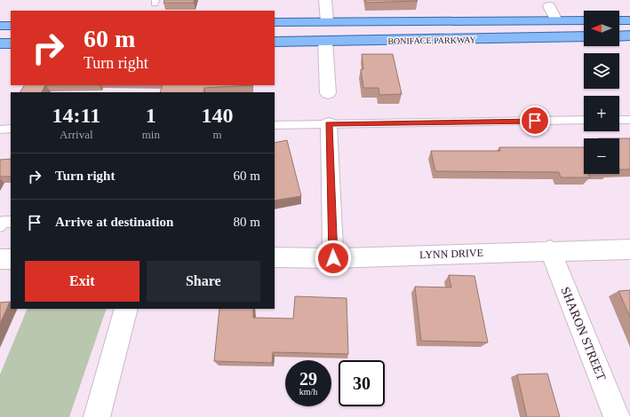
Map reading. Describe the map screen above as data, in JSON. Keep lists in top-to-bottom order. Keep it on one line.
{"streets":{"main road":["BONIFACE PARKWAY"],"street":["LYNN DRIVE","SHARON STREET"]},"crossings":[["LYNN DRIVE","SHARON STREET"]],"north":"left","page":{"map_buttons":["+","−"],"turn":["60 m","Turn right"],"eta":["14:11","Arrival","1","min","140","m"],"list":[{"name":"Turn right","value":"60 m"},{"name":"Arrive at destination","value":"80 m"}],"buttons":["Exit","Share"],"speed":"29 km/h","limit":"30"}}
